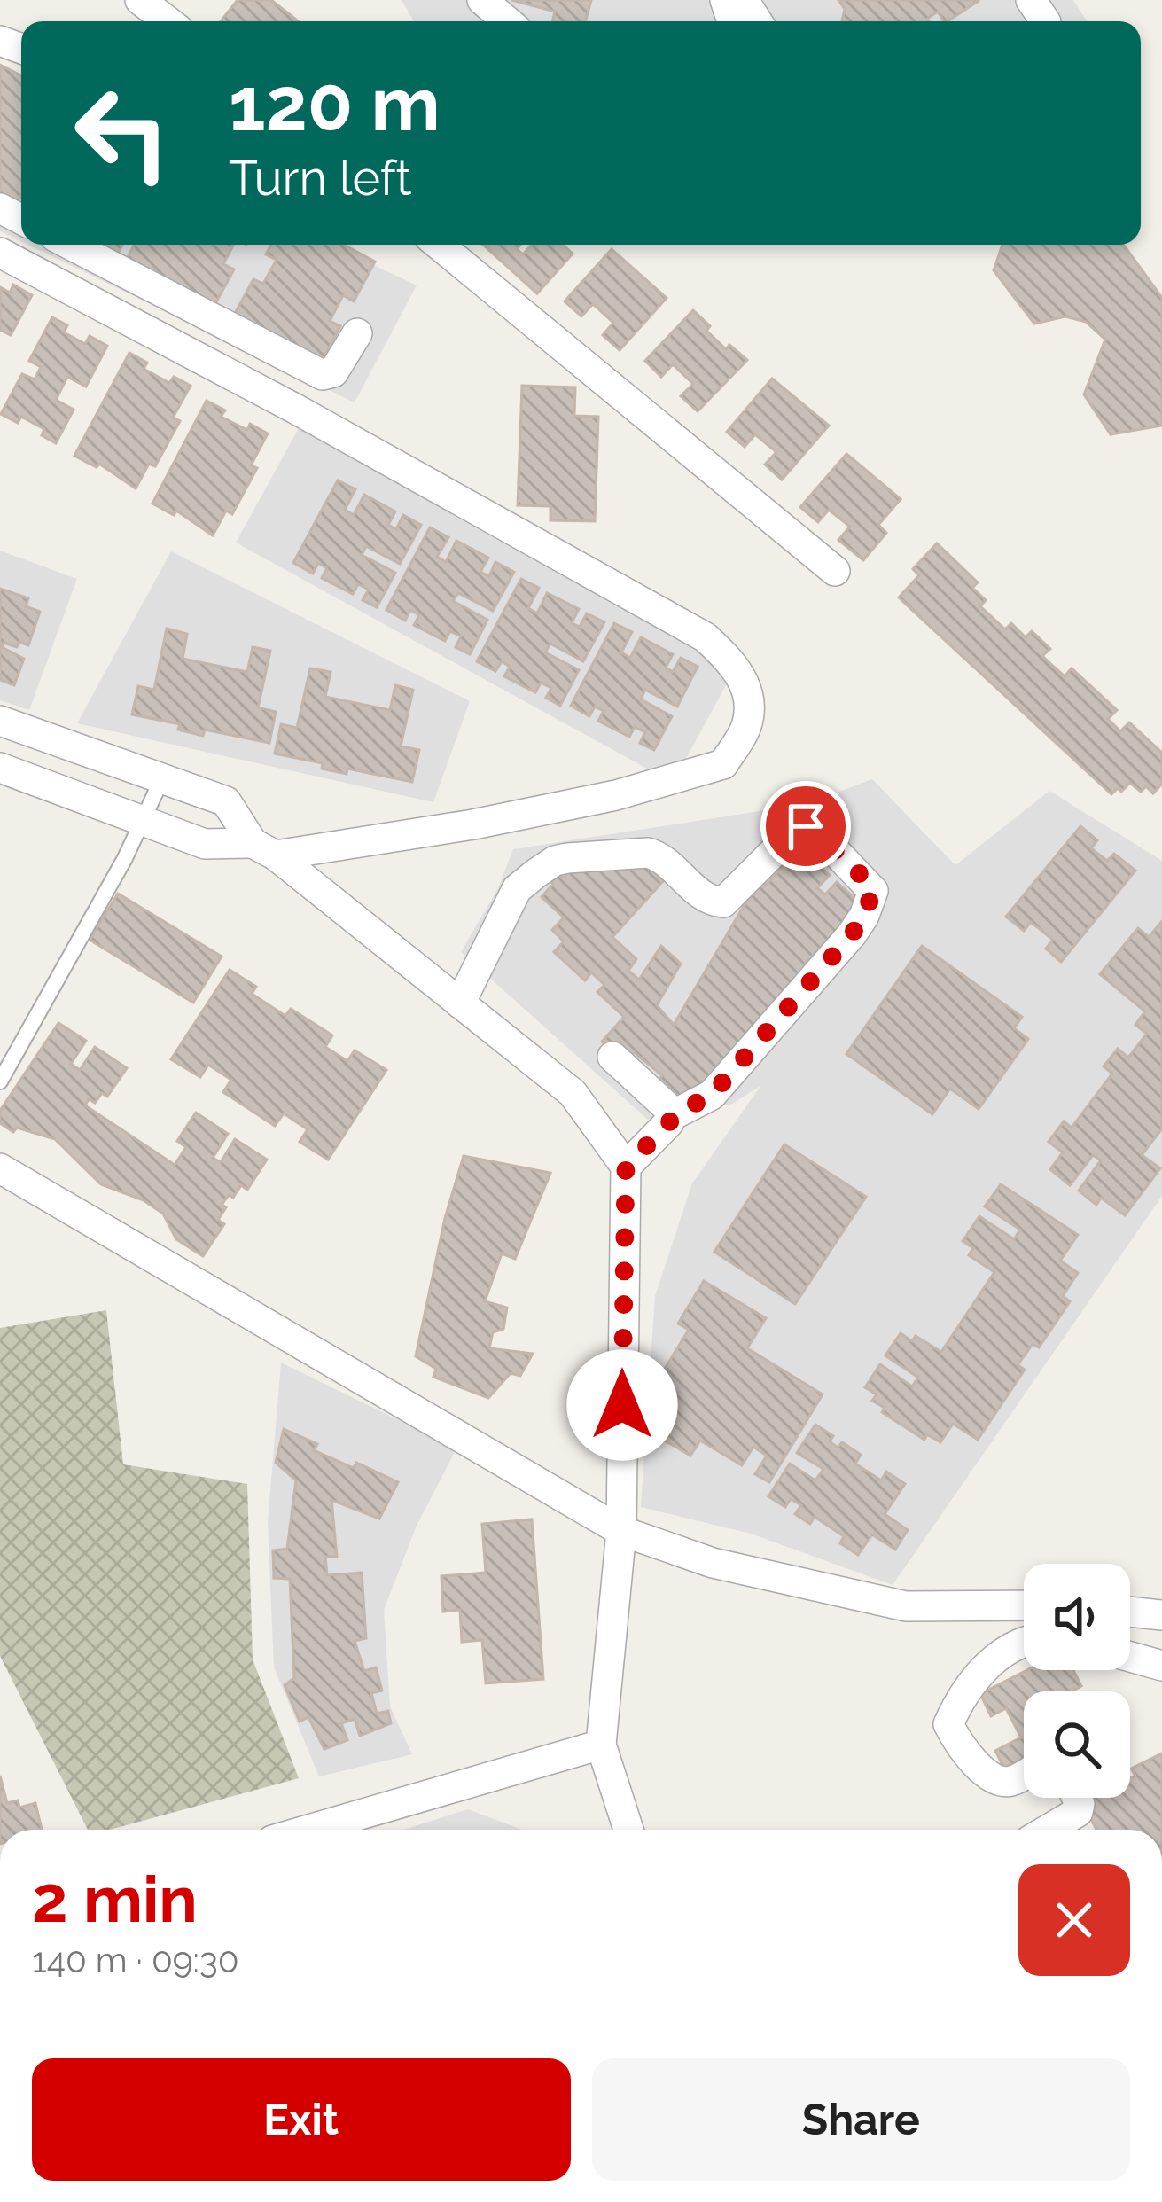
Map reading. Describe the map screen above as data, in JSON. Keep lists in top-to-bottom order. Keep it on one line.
{"page":{"turn":["120 m","Turn left"],"heading":["2 min","140 m · 09:30"],"buttons":["Exit","Share"]}}
